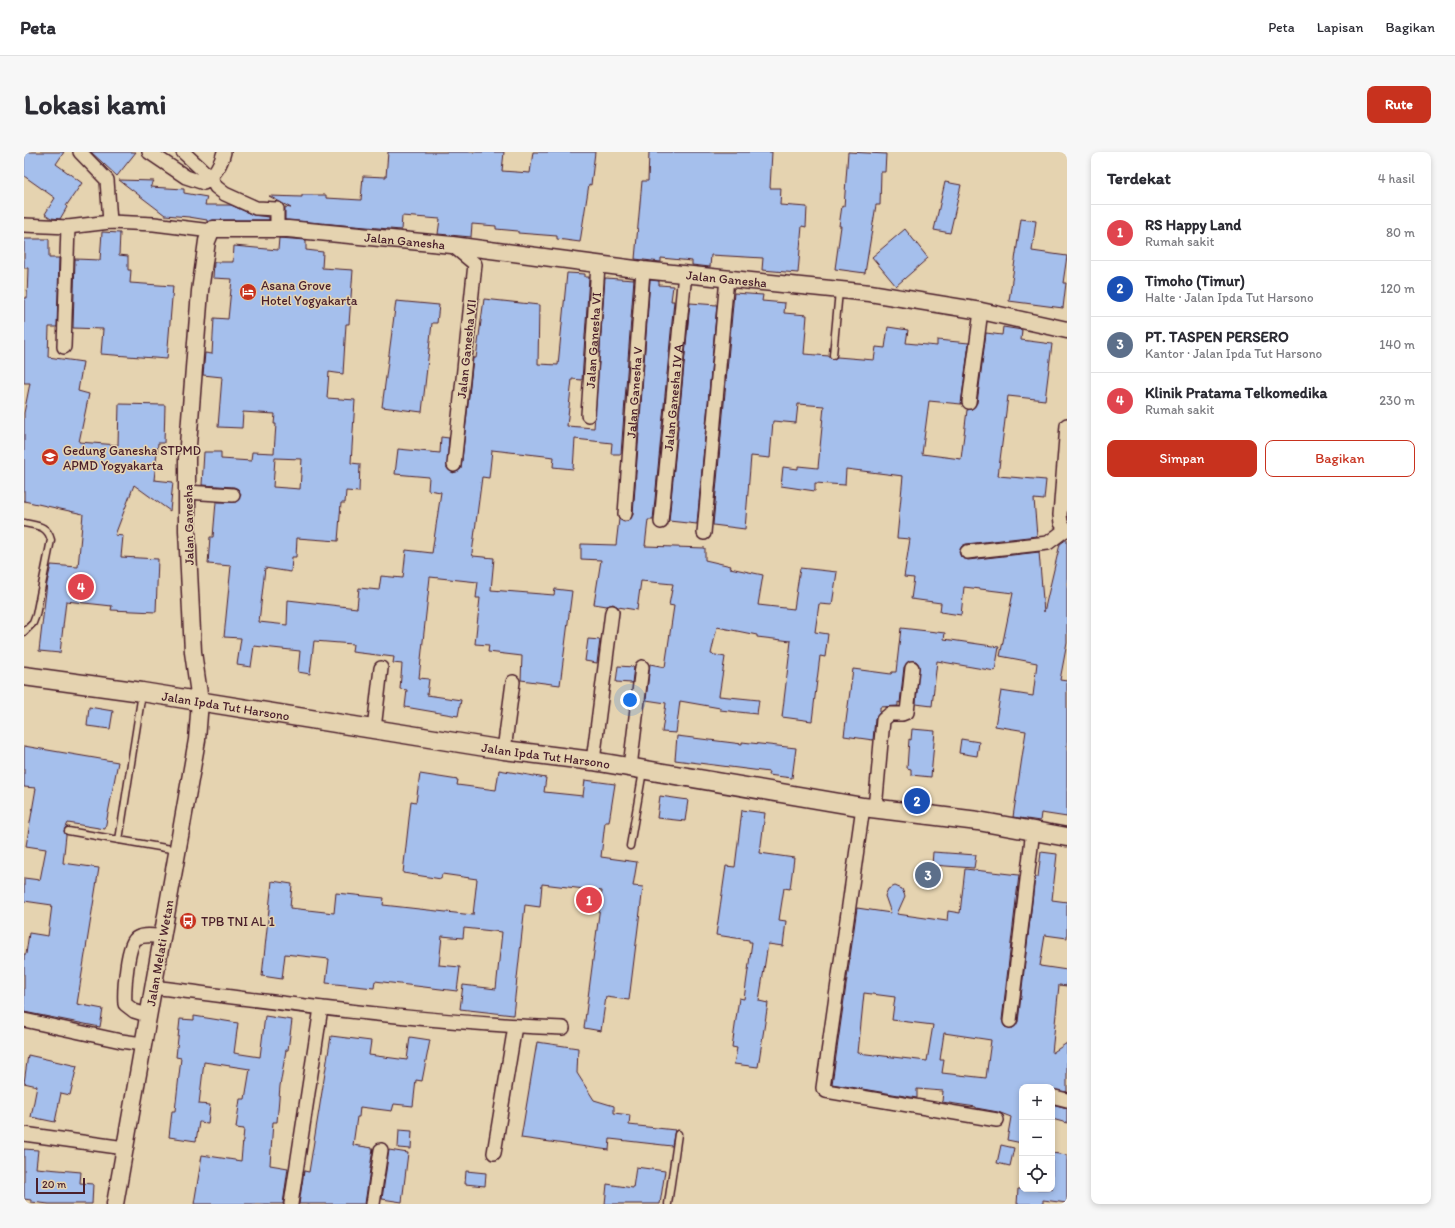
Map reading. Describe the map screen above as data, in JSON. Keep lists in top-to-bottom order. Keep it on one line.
{"streets":{"main road":["Jalan Ipda Tut Harsono"],"street":["Jalan Ganesha","Jalan Ganesha VI","Jalan Ganesha VII","Jalan Ganesha V","Jalan Ganesha IV A","Jalan Melati Wetan"]},"crossings":[["Jalan Ganesha","Jalan Ganesha VI"],["Jalan Ganesha","Jalan Ganesha VII"],["Jalan Ganesha","Jalan Ganesha V"],["Jalan Ganesha","Jalan Ganesha IV A"],["Jalan Ganesha","Jalan Ipda Tut Harsono"],["Jalan Ganesha","Jalan Melati Wetan"],["Jalan Ipda Tut Harsono","Jalan Melati Wetan"]],"places":{"hotel":["Asana Grove Hotel Yogyakarta"],"school or university":["Gedung Ganesha STPMD APMD Yogyakarta"],"bus stop":["TPB TNI AL 1"]},"scale_bar":"20 m","page":{"header":"Peta","nav":["Peta","Lapisan","Bagikan"],"buttons":["Rute",["Simpan","Bagikan"]],"title":"Lokasi kami","heading":["Terdekat","4 hasil"],"list":[{"mark":"1","name":"RS Happy Land","note":"Rumah sakit","value":"80 m"},{"mark":"2","name":"Timoho (Timur)","note":"Halte · Jalan Ipda Tut Harsono","value":"120 m"},{"mark":"3","name":"PT. TASPEN PERSERO","note":"Kantor · Jalan Ipda Tut Harsono","value":"140 m"},{"mark":"4","name":"Klinik Pratama Telkomedika","note":"Rumah sakit","value":"230 m"}],"pins":["4","2","3","1"],"map_buttons":["+","−"],"scale":"20 m"}}
